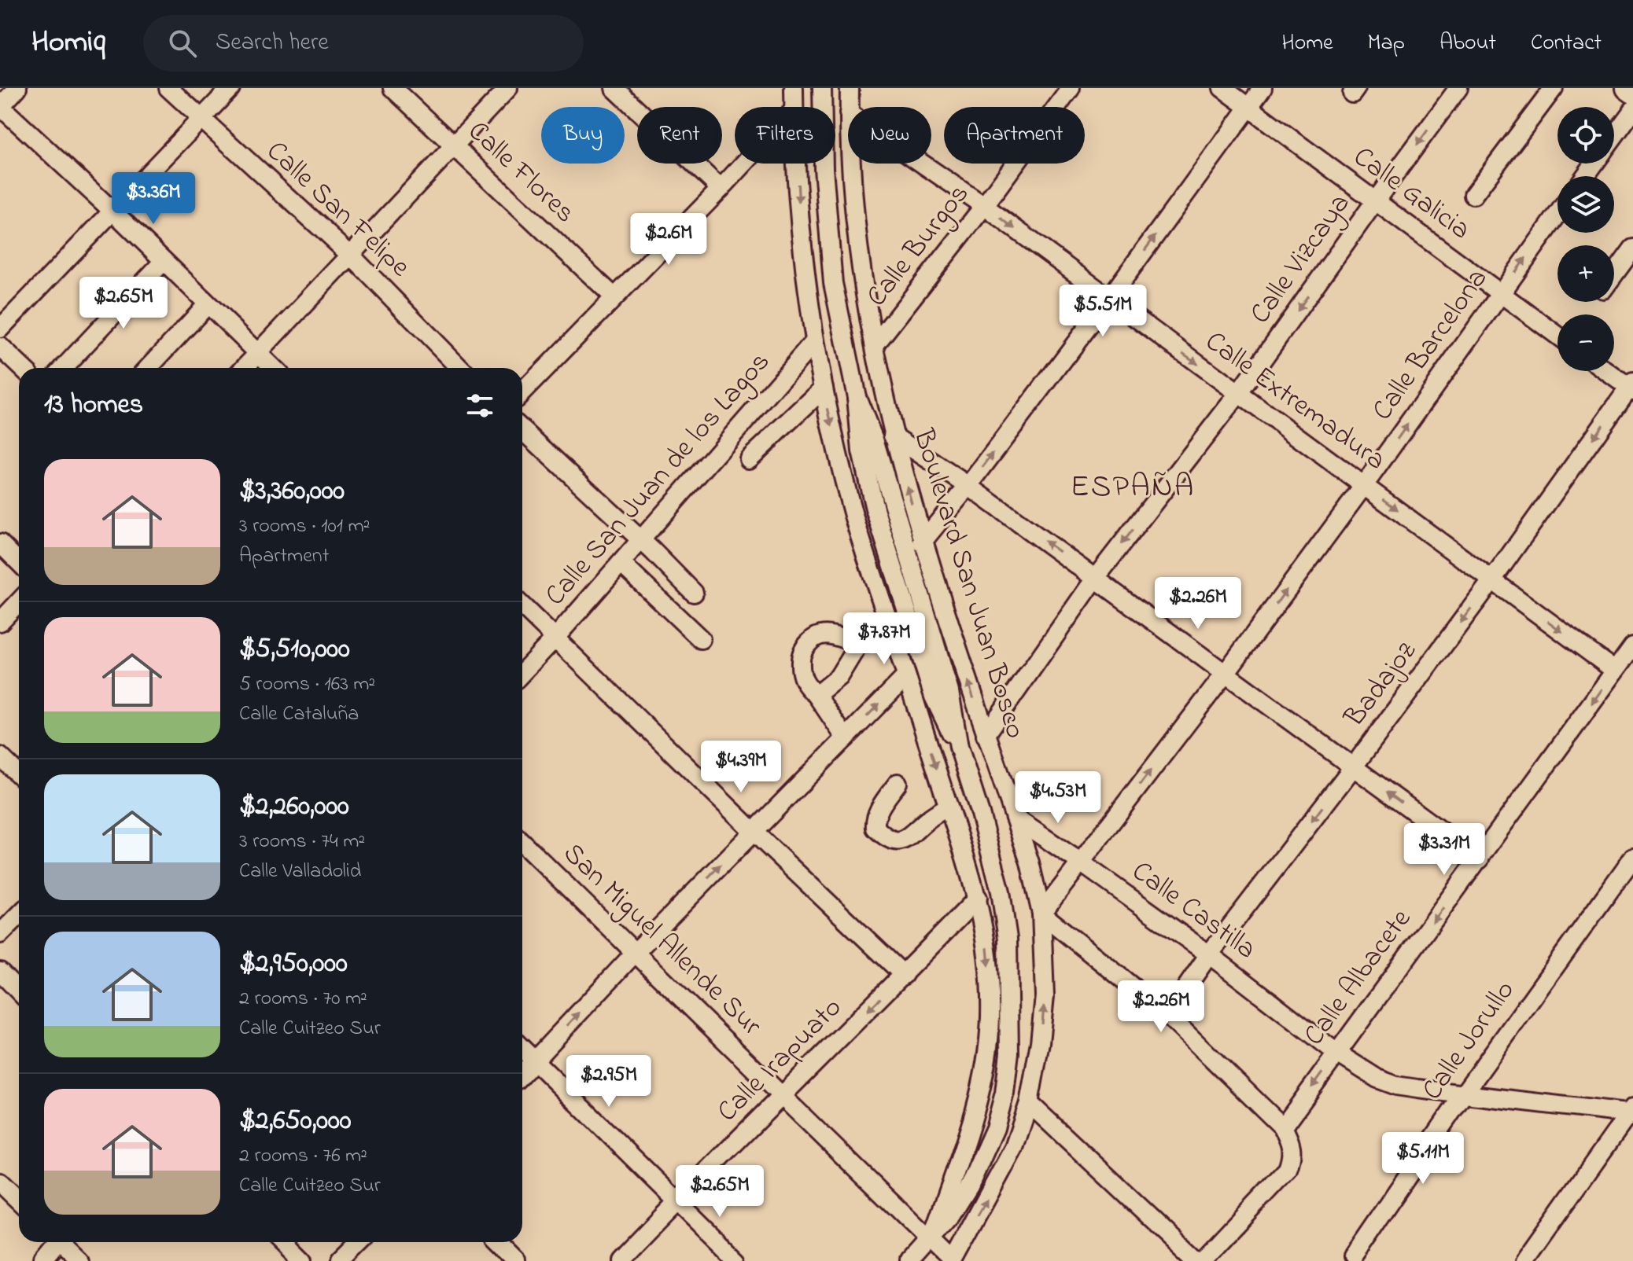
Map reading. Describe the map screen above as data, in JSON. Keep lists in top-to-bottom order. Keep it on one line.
{"streets":{"street":["Calle Flores","Calle Galicia","Calle San Felipe","Calle Burgos","Calle Vizcaya","Calle Barcelona","Calle Extremadura","Calle San Juan de los Lagos","Boulevard San Juan Bosco","Badajoz","Calle Castilla","San Miguel Allende Sur","Calle Albacete","Calle Jorullo","Calle Irapuato"]},"crossings":[["Calle Galicia","Calle Vizcaya"],["Calle Galicia","Calle Barcelona"],["Calle Burgos","Calle Extremadura"],["Calle Burgos","Boulevard San Juan Bosco"],["Calle Vizcaya","Calle Extremadura"],["Calle Vizcaya","Boulevard San Juan Bosco"],["Calle Barcelona","Calle Extremadura"],["Calle Barcelona","Boulevard San Juan Bosco"],["Calle Barcelona","Calle Castilla"],["Calle Extremadura","Badajoz"],["Calle Extremadura","Calle Albacete"],["Boulevard San Juan Bosco","Calle Castilla"],["Boulevard San Juan Bosco","San Miguel Allende Sur"],["Badajoz","Calle Castilla"],["Calle Castilla","Calle Albacete"],["Calle Castilla","Calle Jorullo"],["San Miguel Allende Sur","Calle Irapuato"]],"one_way":["Calle Vizcaya","Calle Barcelona","Calle Extremadura","Badajoz","Calle Albacete"],"districts":["ESPAÑA"],"page":{"header":"Homiq","search":"Search here","nav":["Home","Map","About","Contact"],"map_buttons":["+","−"],"chip":["Buy","Rent","Filters","New","Apartment"],"price":["$3.36M","$2.6M","$2.65M","$5.51M","$2.26M","$7.87M","$4.39M","$4.53M","$3.31M","$2.26M","$2.95M","$5.11M","$2.65M"],"heading":"13 homes","list":[{"name":"$3,360,000","note":"3 rooms · 101 m² · Apartment"},{"name":"$5,510,000","note":"5 rooms · 163 m² · Calle Cataluña"},{"name":"$2,260,000","note":"3 rooms · 74 m² · Calle Valladolid"},{"name":"$2,950,000","note":"2 rooms · 70 m² · Calle Cuitzeo Sur"},{"name":"$2,650,000","note":"2 rooms · 76 m² · Calle Cuitzeo Sur"}]}}
